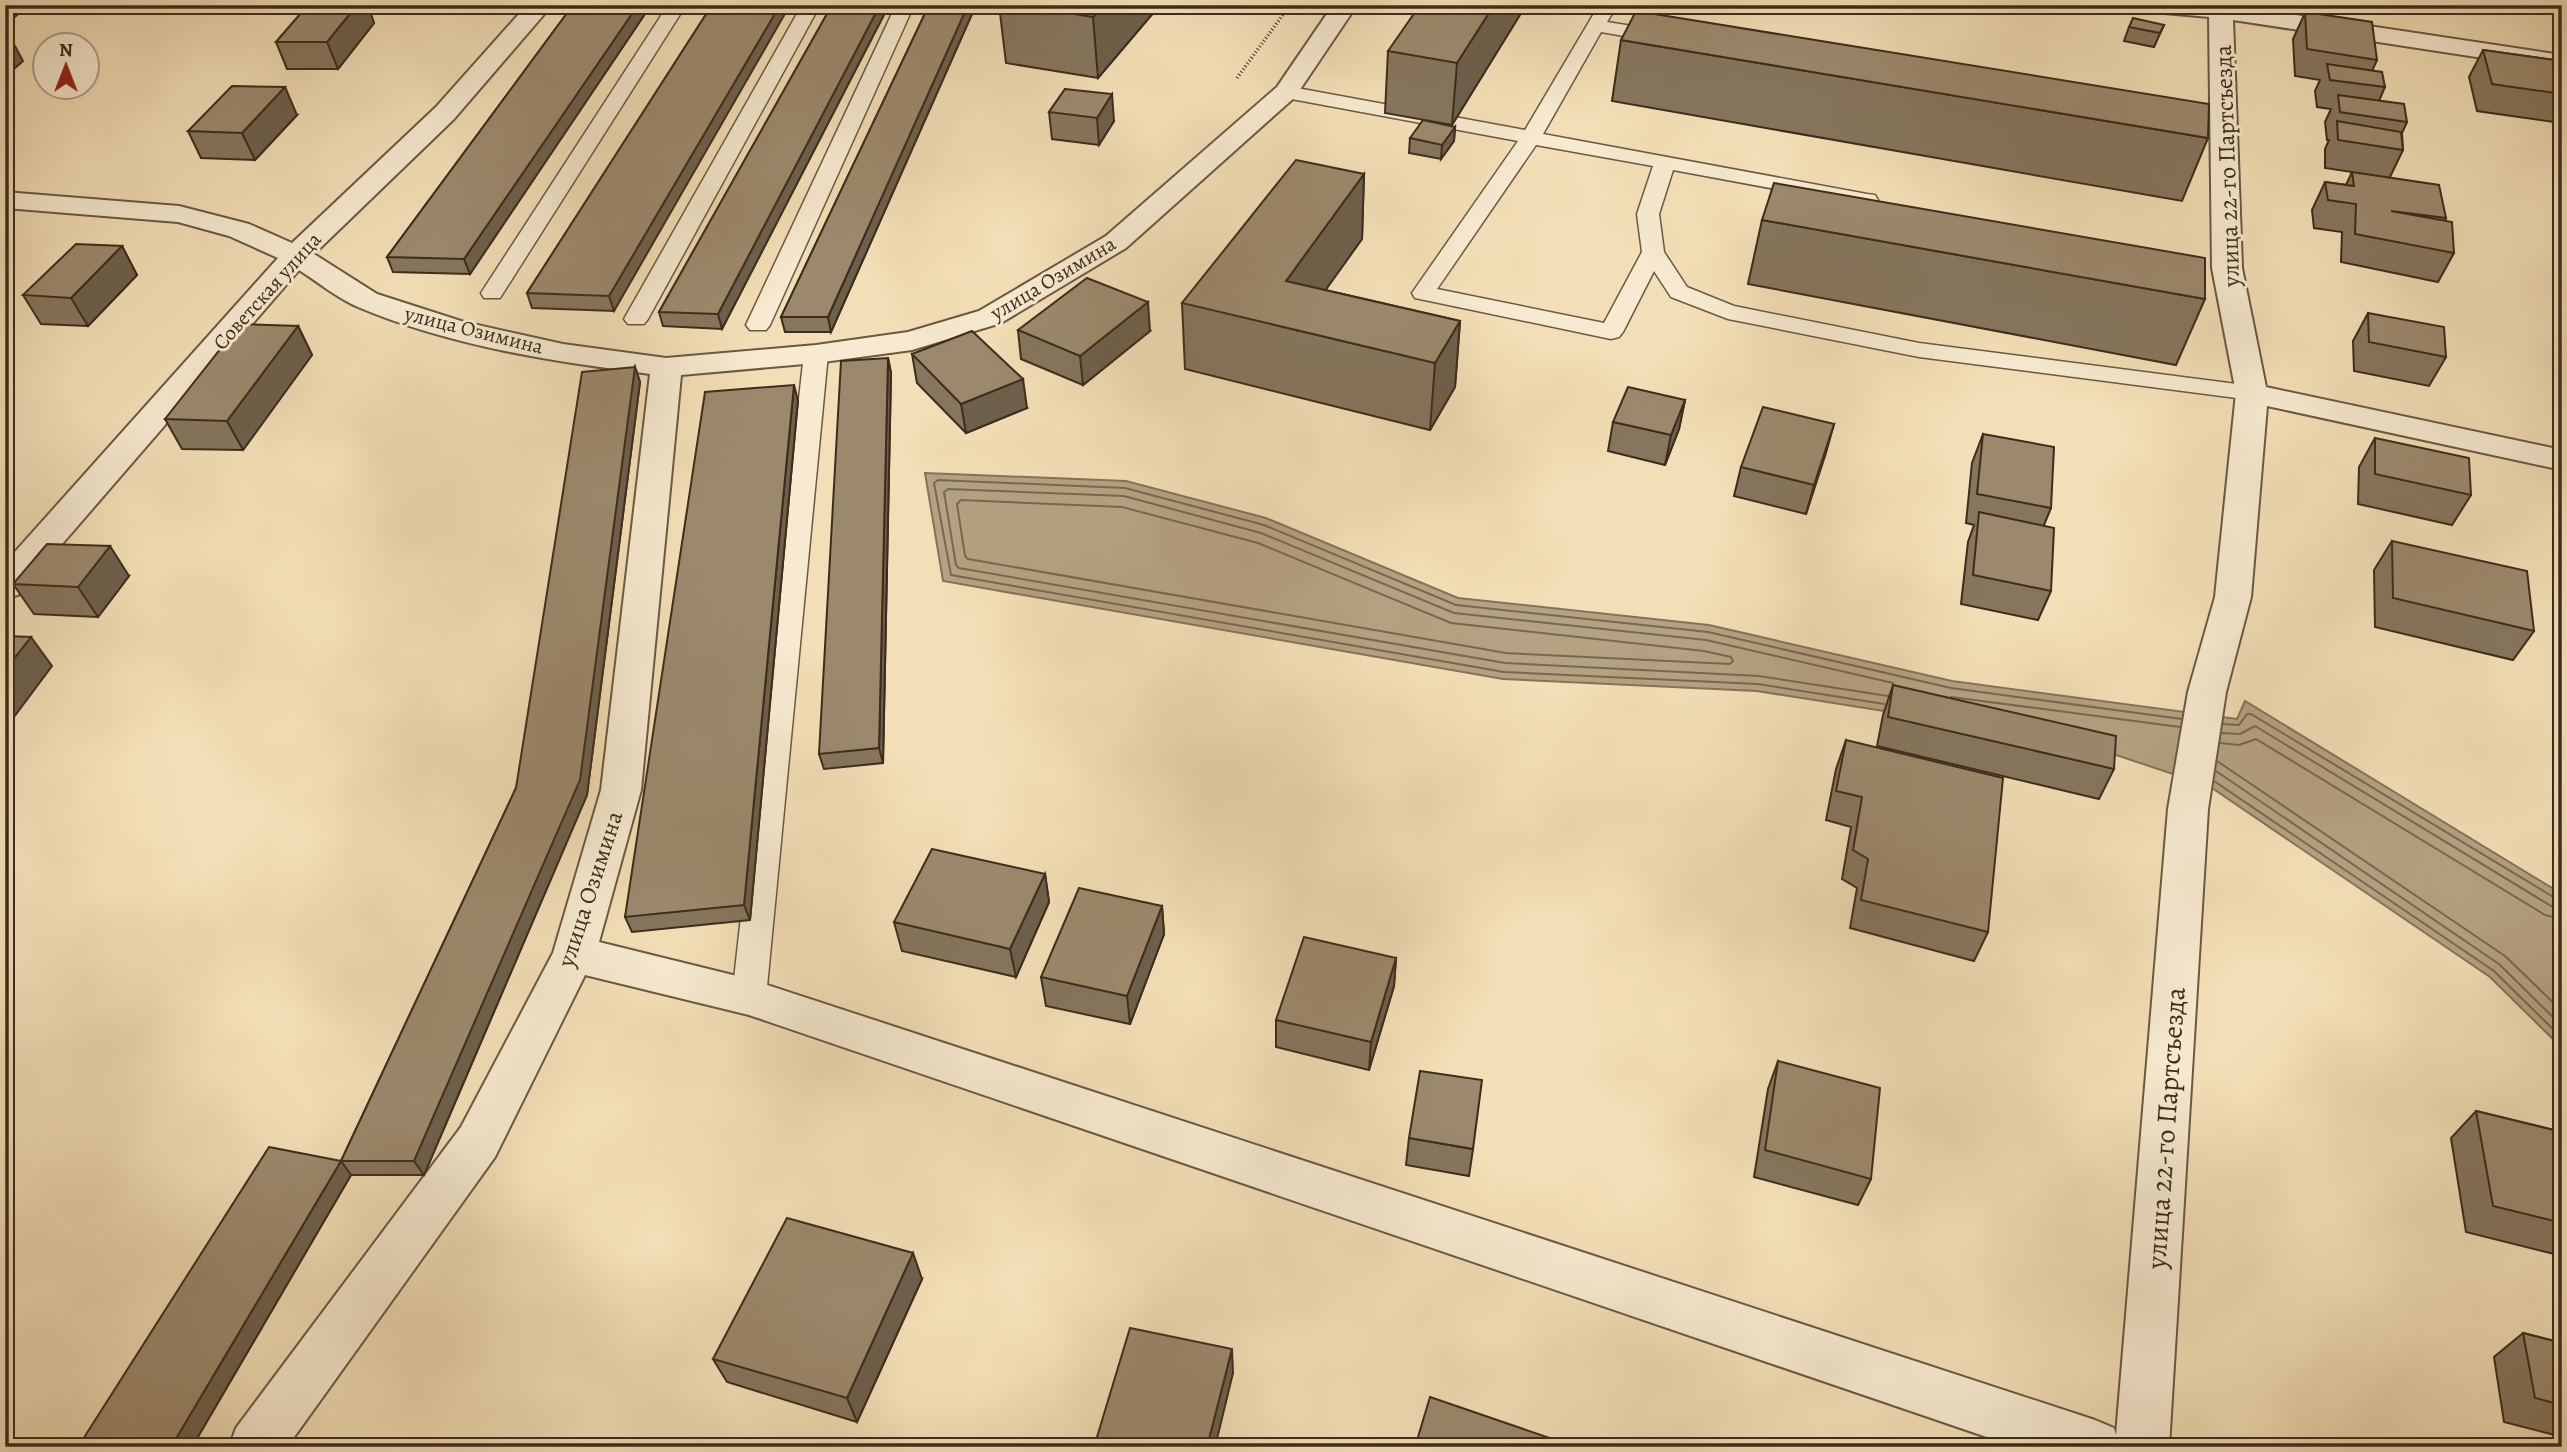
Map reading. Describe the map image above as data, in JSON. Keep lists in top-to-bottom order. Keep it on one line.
{"streets":{"street":["улица 22-го Партсъезда","улица Озимина","Советская улица"]},"crossings":[["улица Озимина","Советская улица"]],"north":"top"}
